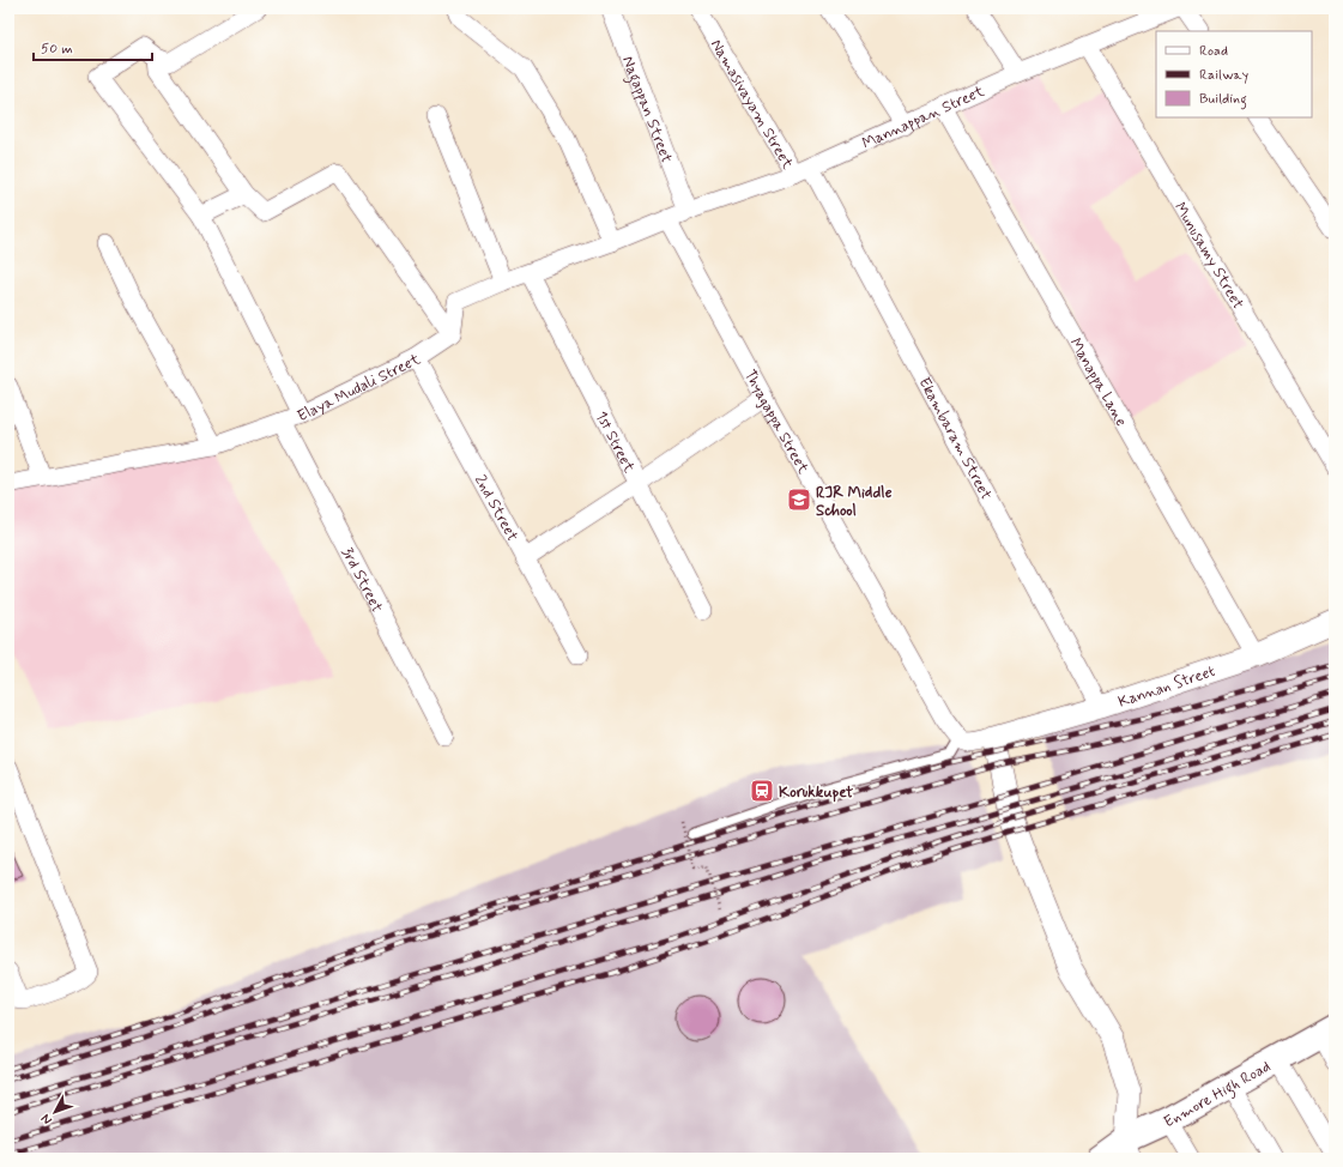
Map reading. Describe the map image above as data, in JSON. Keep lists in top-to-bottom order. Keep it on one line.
{"streets":{"main road":["Enmore High Road"],"street":["Namasivayam Street","Nagappan Street","Mannappan Street","Munusamy Street","Manappa Lane","Elaya Mudali Street","Thyagappa Street","Ekambaram Street","1st Street","2nd Street","3rd Street","Kannan Street"]},"crossings":[["Namasivayam Street","Mannappan Street"],["Namasivayam Street","Ekambaram Street"],["Nagappan Street","Mannappan Street"],["Mannappan Street","Munusamy Street"],["Mannappan Street","Manappa Lane"],["Mannappan Street","Thyagappa Street"],["Mannappan Street","Ekambaram Street"],["Manappa Lane","Kannan Street"],["Elaya Mudali Street","2nd Street"],["Elaya Mudali Street","3rd Street"],["Ekambaram Street","Kannan Street"]],"places":{"school or university":["RJR Middle School"],"station":["Korukkupet"]},"legend":["Road","Railway","Building"],"scale_bar":"50 m","north":"bottom left"}
